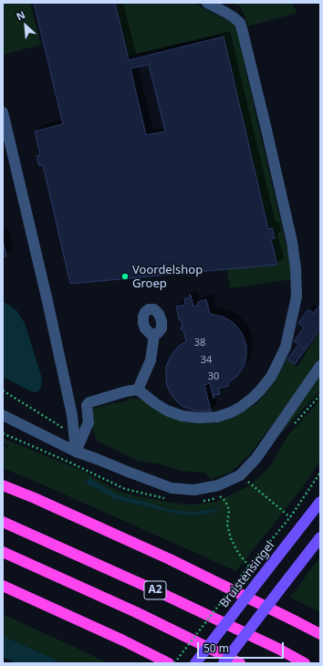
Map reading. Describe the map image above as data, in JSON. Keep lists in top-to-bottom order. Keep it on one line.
{"streets":{"highway":["A2"],"main road":["Bruistensingel"]},"places":["Voordelshop Groep"],"house_numbers":["38","34","30"],"scale_bar":"50 m","north":"top left"}
